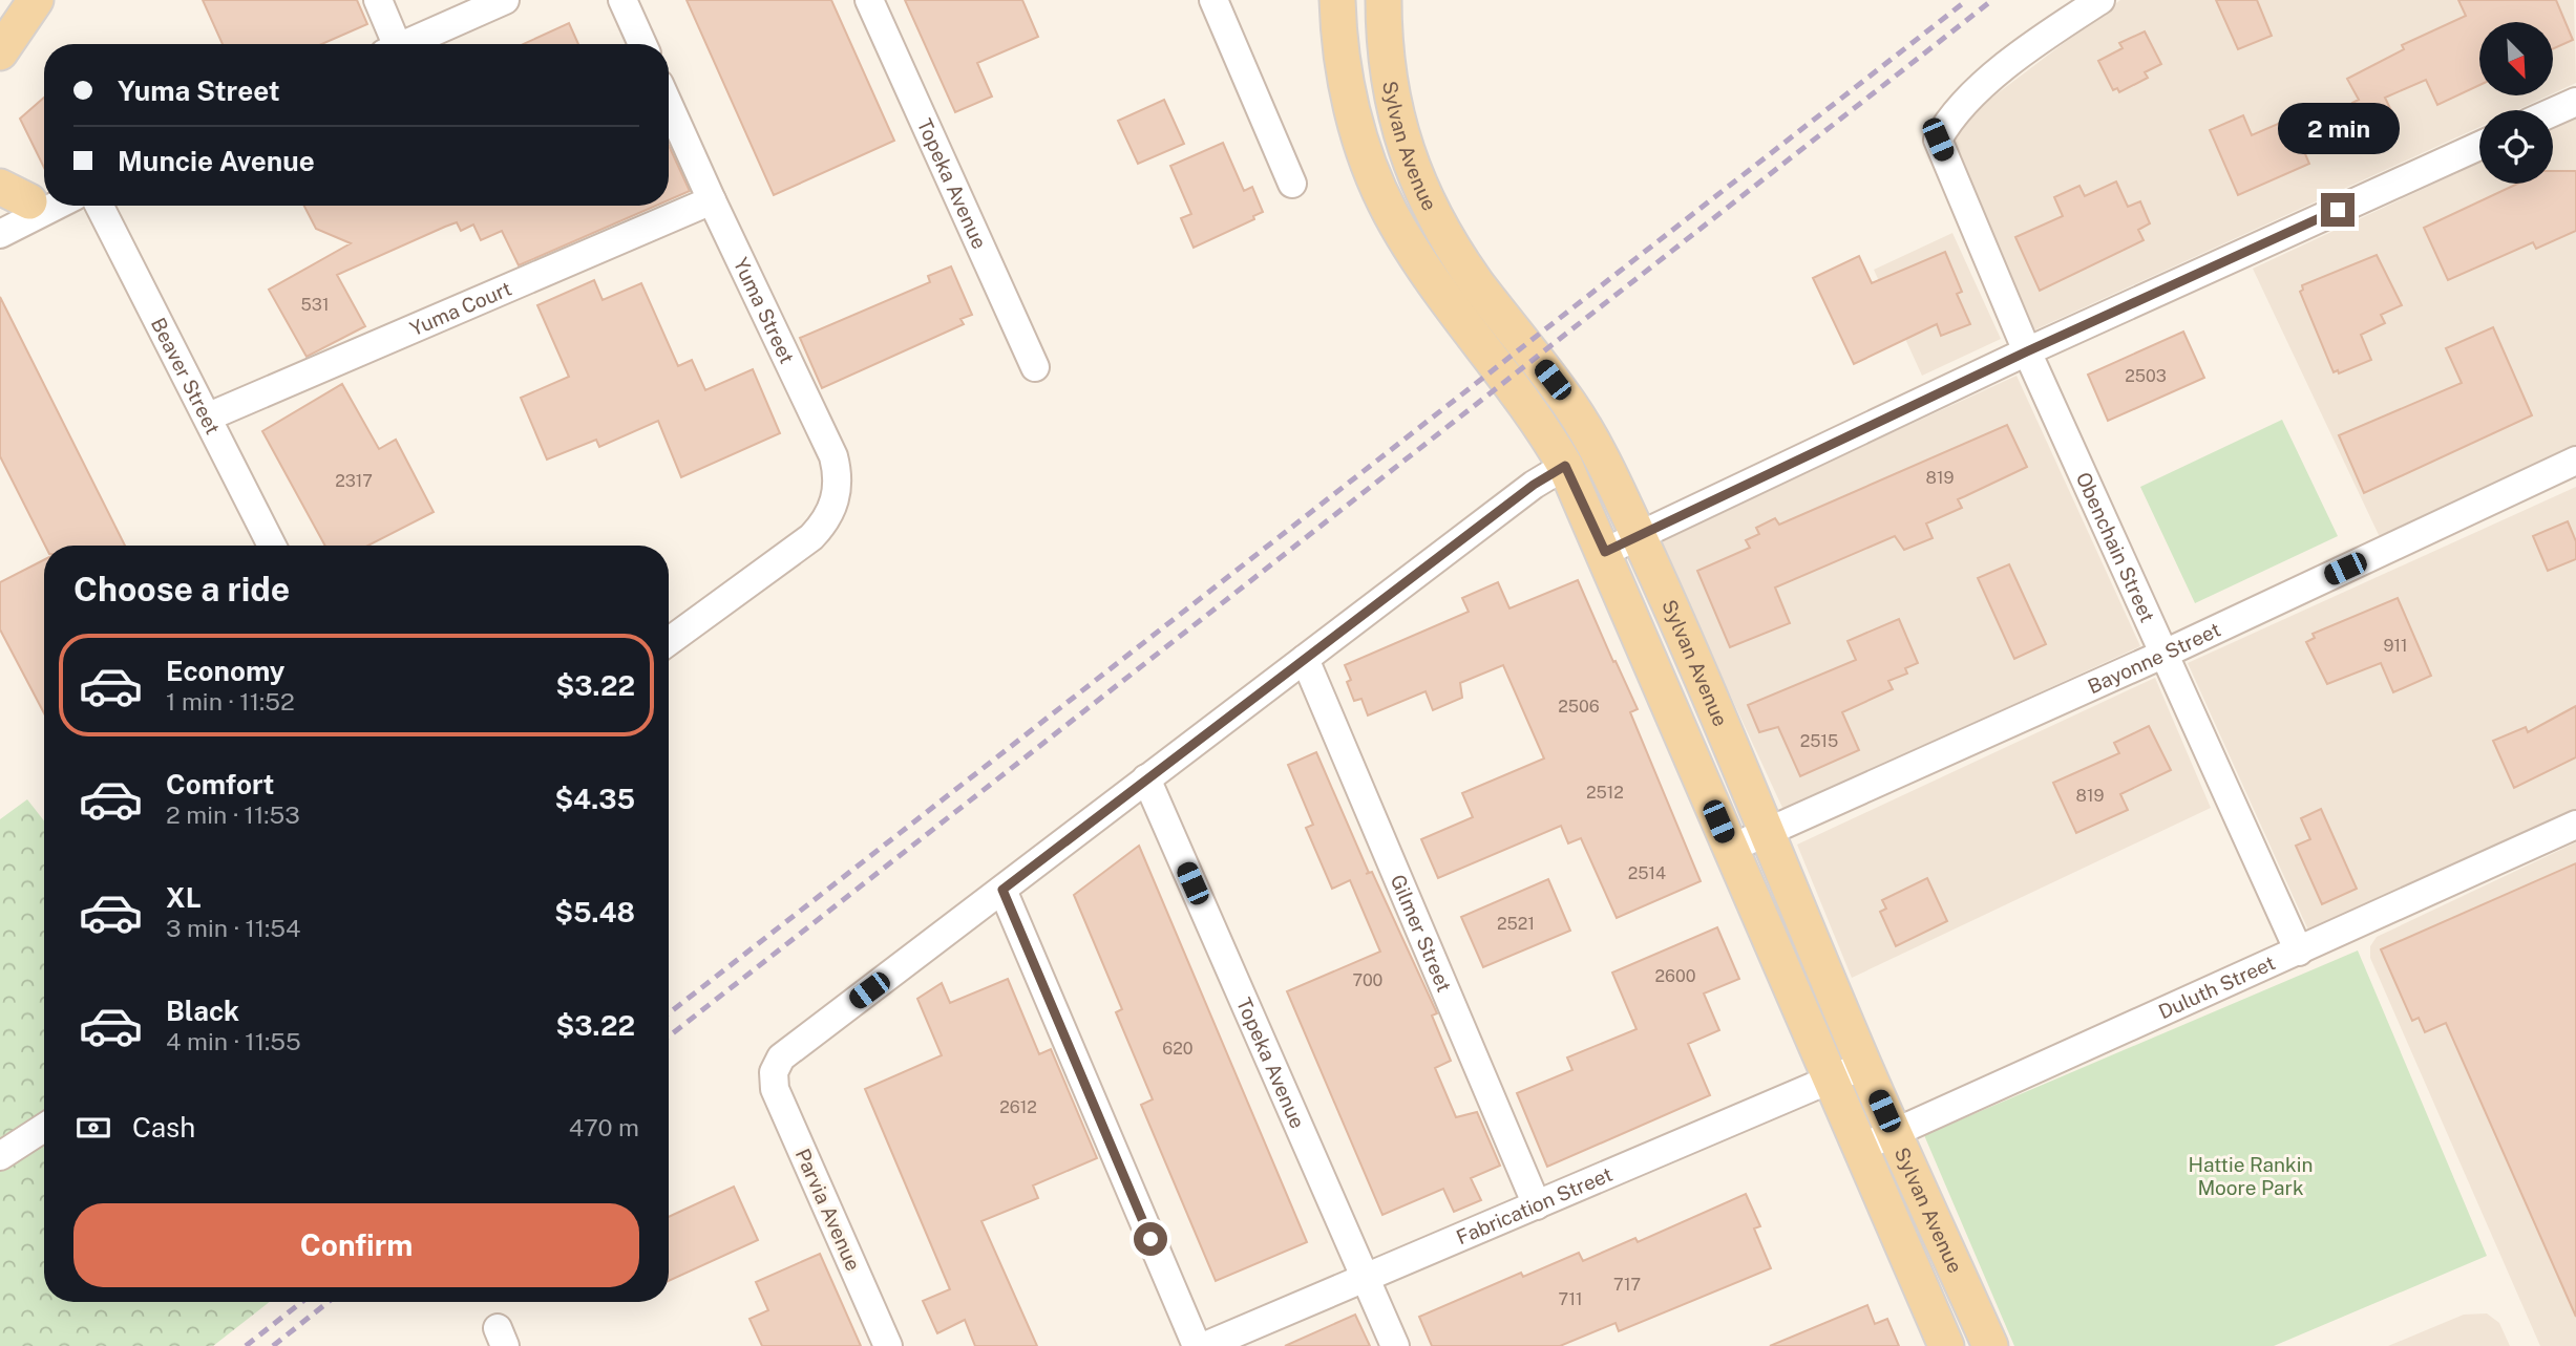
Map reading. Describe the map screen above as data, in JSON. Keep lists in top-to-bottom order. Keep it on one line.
{"streets":{"main road":["Sylvan Avenue"],"street":["Topeka Avenue","Yuma Court","Yuma Street","Beaver Street","Obenchain Street","Bayonne Street","Gilmer Street","Duluth Street","Fabrication Street","Parvia Avenue"]},"crossings":[["Sylvan Avenue","Bayonne Street"],["Sylvan Avenue","Duluth Street"],["Sylvan Avenue","Fabrication Street"],["Topeka Avenue","Fabrication Street"],["Yuma Court","Yuma Street"],["Yuma Court","Beaver Street"],["Obenchain Street","Bayonne Street"],["Obenchain Street","Duluth Street"],["Gilmer Street","Fabrication Street"]],"parks":["Hattie Rankin Moore Park"],"house_numbers":["531","2503","819","2317","911","2506","2515","2512","819","2514","2521","2600","700","620","2612","717","711"],"north":"bottom right","page":{"banner":["Yuma Street","Muncie Avenue"],"bubble":"2 min","heading":"Choose a ride","list":[{"name":"Economy","note":"1 min · 11:52","value":"$3.22"},{"name":"Comfort","note":"2 min · 11:53","value":"$4.35"},{"name":"XL","note":"3 min · 11:54","value":"$5.48"},{"name":"Black","note":"4 min · 11:55","value":"$3.22"}],"pay":["Cash","470 m"],"buttons":"Confirm"}}
